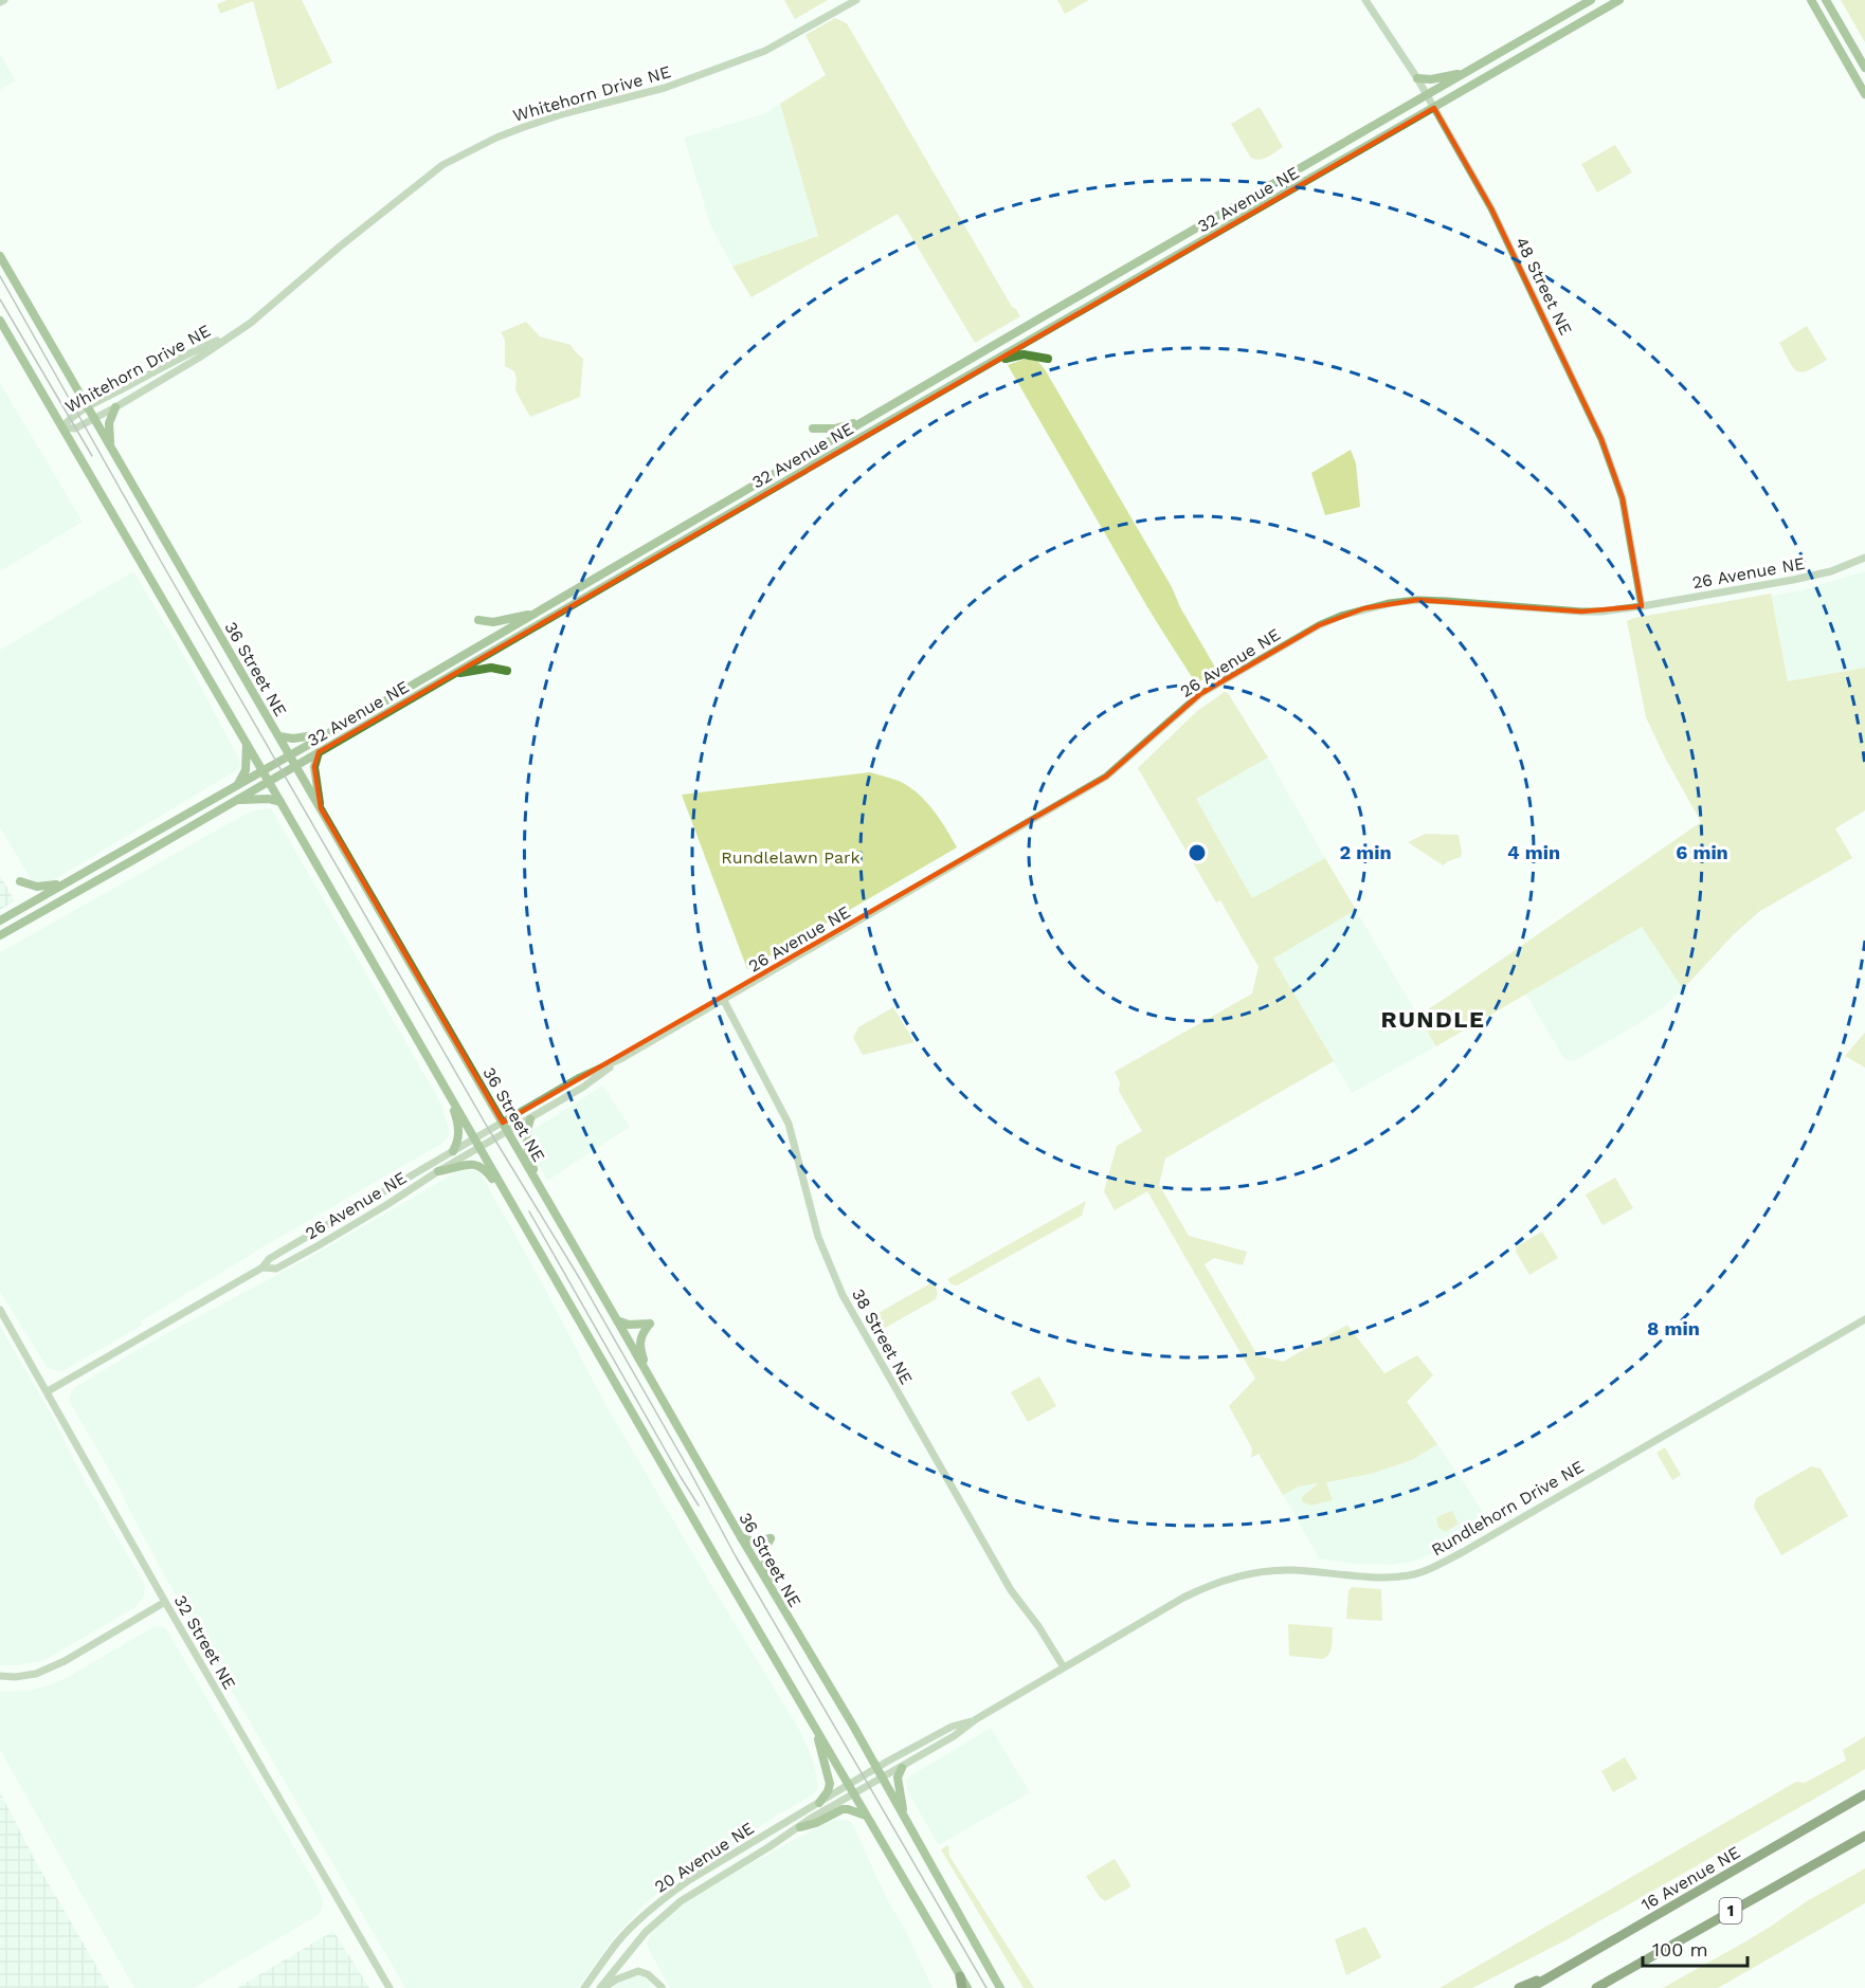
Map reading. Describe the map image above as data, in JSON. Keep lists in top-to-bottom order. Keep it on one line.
{"streets":{"highway":["16 Avenue NE","1"],"main road":["32 Avenue NE","36 Street NE"],"street":["Whitehorn Drive NE","48 Street NE","26 Avenue NE","38 Street NE","Rundlehorn Drive NE","32 Street NE","20 Avenue NE"]},"crossings":[["Whitehorn Drive NE","36 Street NE"],["32 Avenue NE","48 Street NE"],["32 Avenue NE","36 Street NE"],["48 Street NE","26 Avenue NE"],["26 Avenue NE","36 Street NE"],["26 Avenue NE","38 Street NE"],["26 Avenue NE","32 Street NE"],["36 Street NE","Rundlehorn Drive NE"],["38 Street NE","Rundlehorn Drive NE"],["Rundlehorn Drive NE","20 Avenue NE"]],"districts":["RUNDLE"],"parks":["Rundlelawn Park"],"scale_bar":"100 m","rings":["2 min","4 min","6 min","8 min"]}
